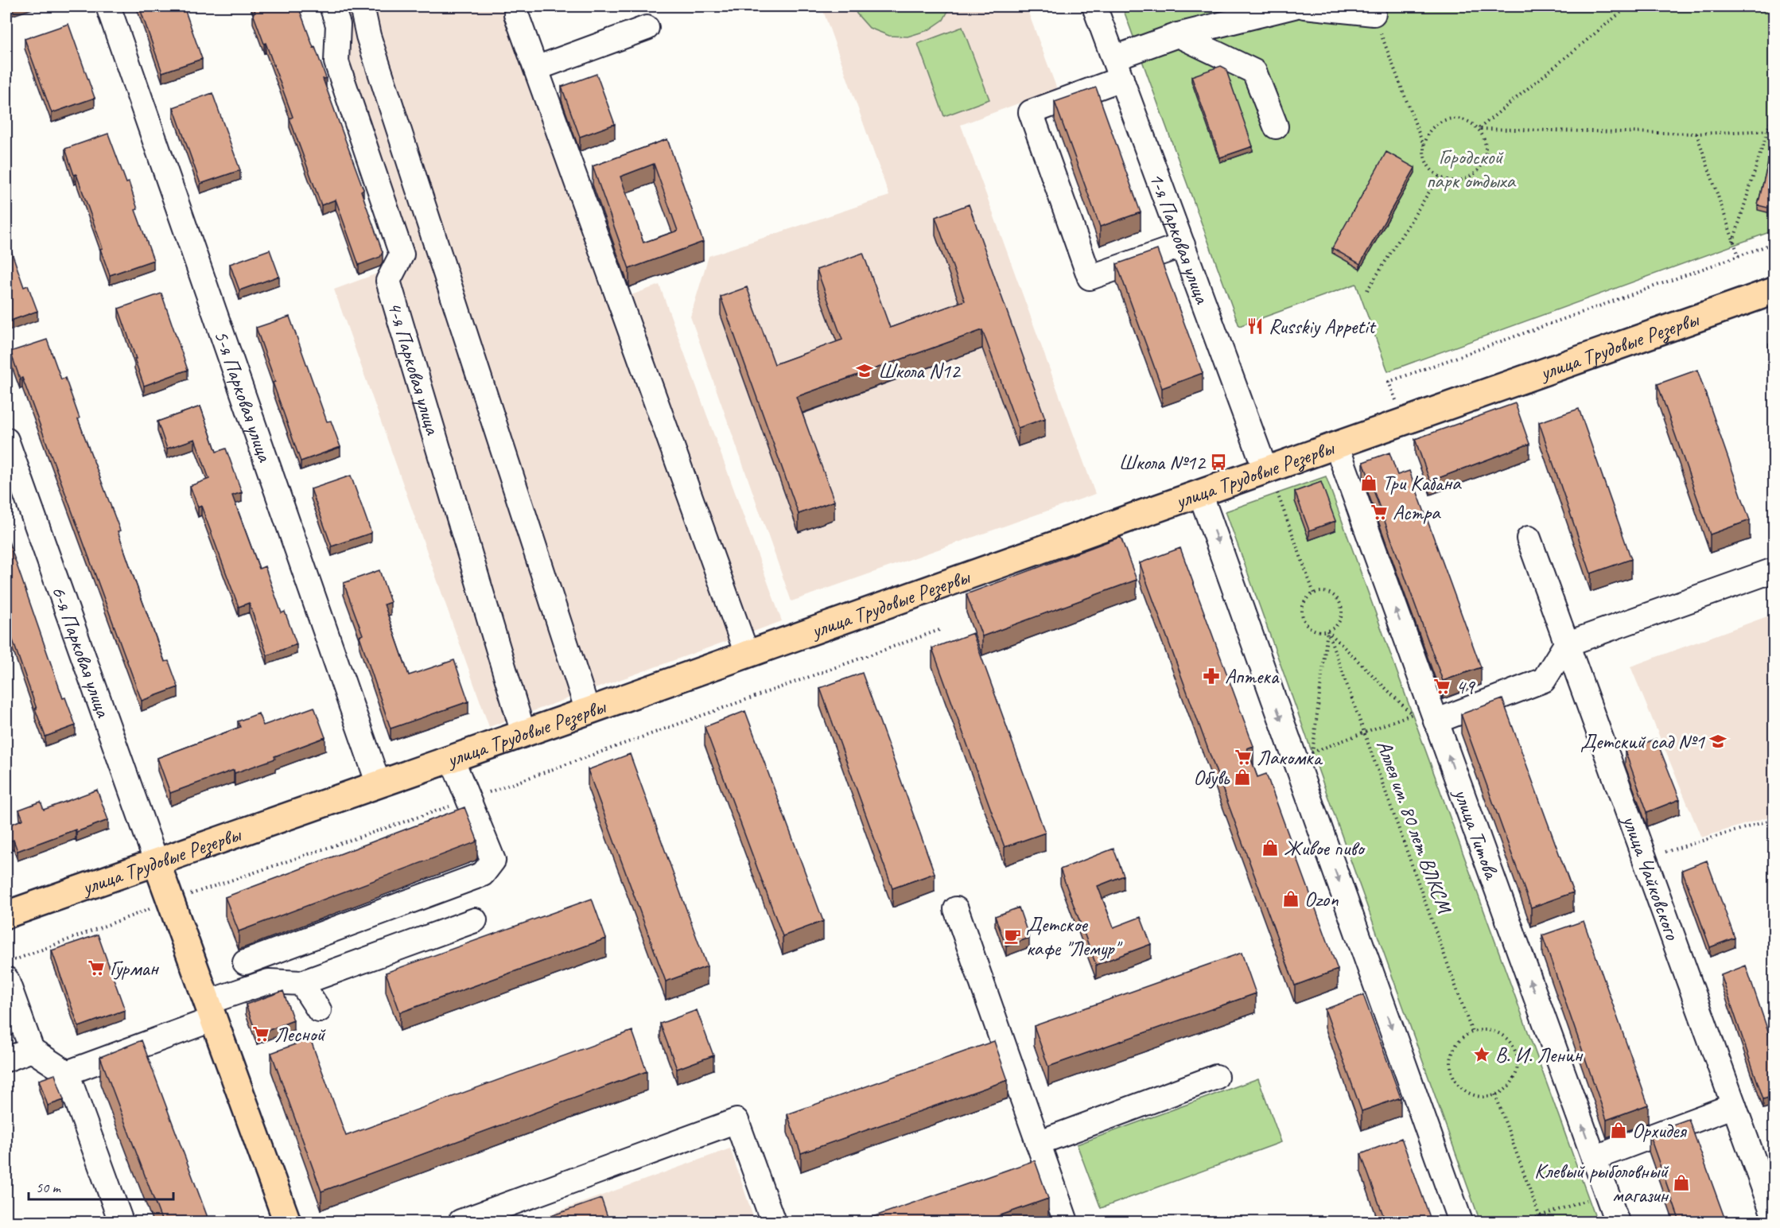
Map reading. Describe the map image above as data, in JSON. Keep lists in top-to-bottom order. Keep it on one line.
{"streets":{"main road":["улица Трудовые Резервы"],"street":["1-я Парковая улица","4-я Парковая улица","5-я Парковая улица","6-я Парковая улица","улица Титова","улица Чайковского"],"path":["Аллея им. 80 лет ВЛКСМ"]},"crossings":[["1-я Парковая улица","улица Трудовые Резервы"],["улица Трудовые Резервы","4-я Парковая улица"],["улица Трудовые Резервы","5-я Парковая улица"],["улица Трудовые Резервы","6-я Парковая улица"],["улица Трудовые Резервы","улица Титова"]],"parks":["Городской парк отдыха"],"places":{"restaurant":["Russkiy Appetit"],"school or university":["Школа N12","Детский сад №1"],"bus stop":["Школа №12"],"shop":["Три Кабана","Обувь","Живое пиво","Ozon","Орхидея","Клевый рыболовный магазин"],"supermarket":["Астра","49","Лакомка","Гурман","Лесной"],"pharmacy":["Аптека"],"cafe":["Детское кафе \"Лемур\""],"place":["В. И. Ленин"]},"scale_bar":"50 m"}
